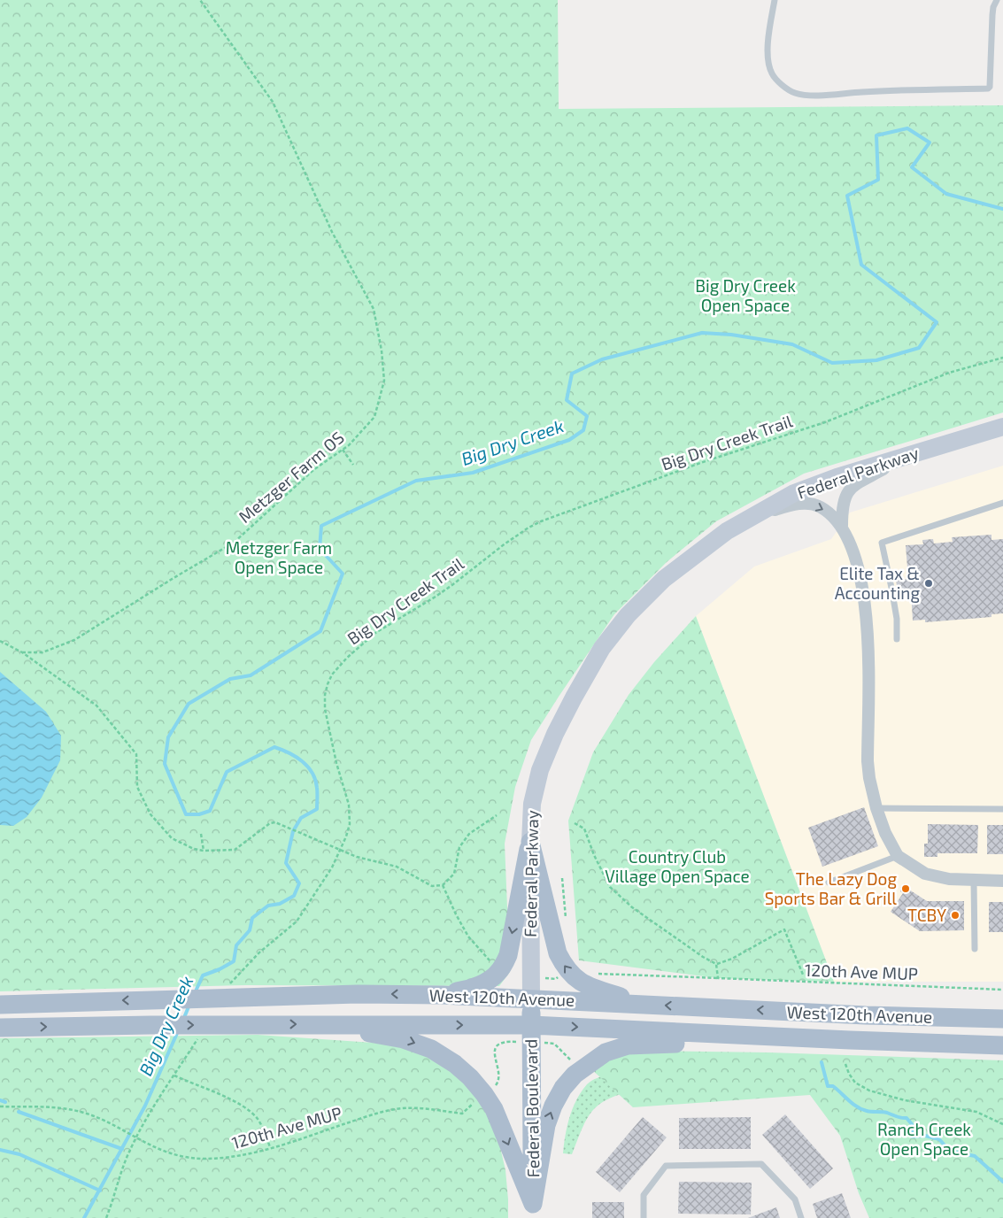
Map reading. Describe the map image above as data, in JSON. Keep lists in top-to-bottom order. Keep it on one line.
{"streets":{"main road":["Federal Parkway","West 120th Avenue","Federal Boulevard"],"path":["Big Dry Creek Trail","Metzger Farm OS","120th Ave MUP"]},"crossings":[["Big Dry Creek Trail","Metzger Farm OS"],["Big Dry Creek Trail","West 120th Avenue"],["Federal Parkway","West 120th Avenue"],["Federal Parkway","Federal Boulevard"],["West 120th Avenue","Federal Boulevard"]],"water":["Big Dry Creek"],"parks":["Big Dry Creek Open Space","Metzger Farm Open Space","Country Club Village Open Space","Ranch Creek Open Space"],"places":["Elite Tax & Accounting","The Lazy Dog Sports Bar & Grill","TCBY"]}
